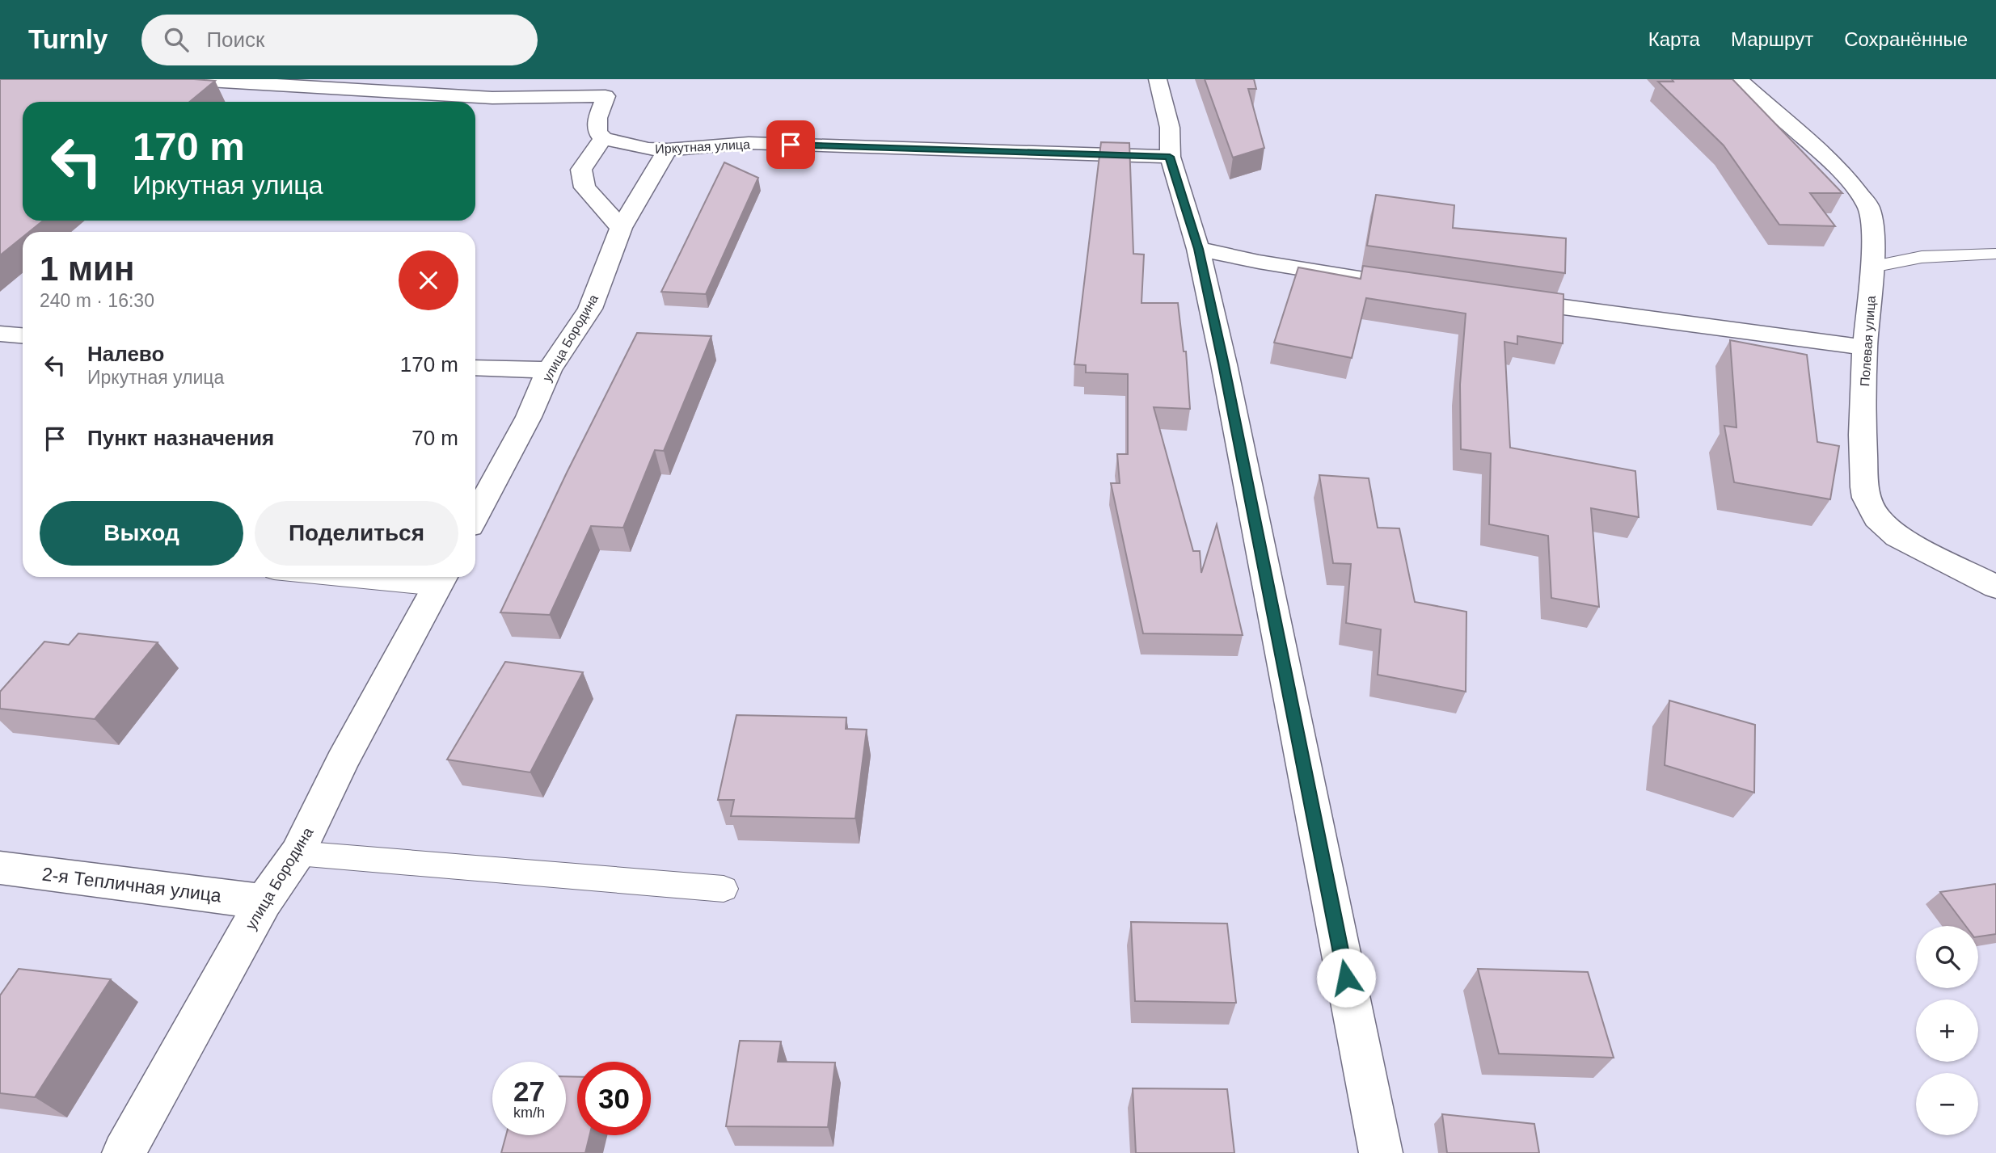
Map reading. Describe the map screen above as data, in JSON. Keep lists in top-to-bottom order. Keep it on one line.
{"streets":{"street":["Иркутная улица","улица Бородина","Полевая улица","2-я Тепличная улица"]},"crossings":[["Иркутная улица","улица Бородина"],["улица Бородина","2-я Тепличная улица"]],"page":{"header":"Turnly","search":"Поиск","nav":["Карта","Маршрут","Сохранённые"],"turn":["170 m","Иркутная улица"],"heading":["1 мин","240 m · 16:30"],"list":[{"name":"Налево","note":"Иркутная улица","value":"170 m"},{"name":"Пункт назначения","value":"70 m"}],"buttons":["Выход","Поделиться"],"map_buttons":["+","−"],"speed":"27 km/h","limit":"30"}}
